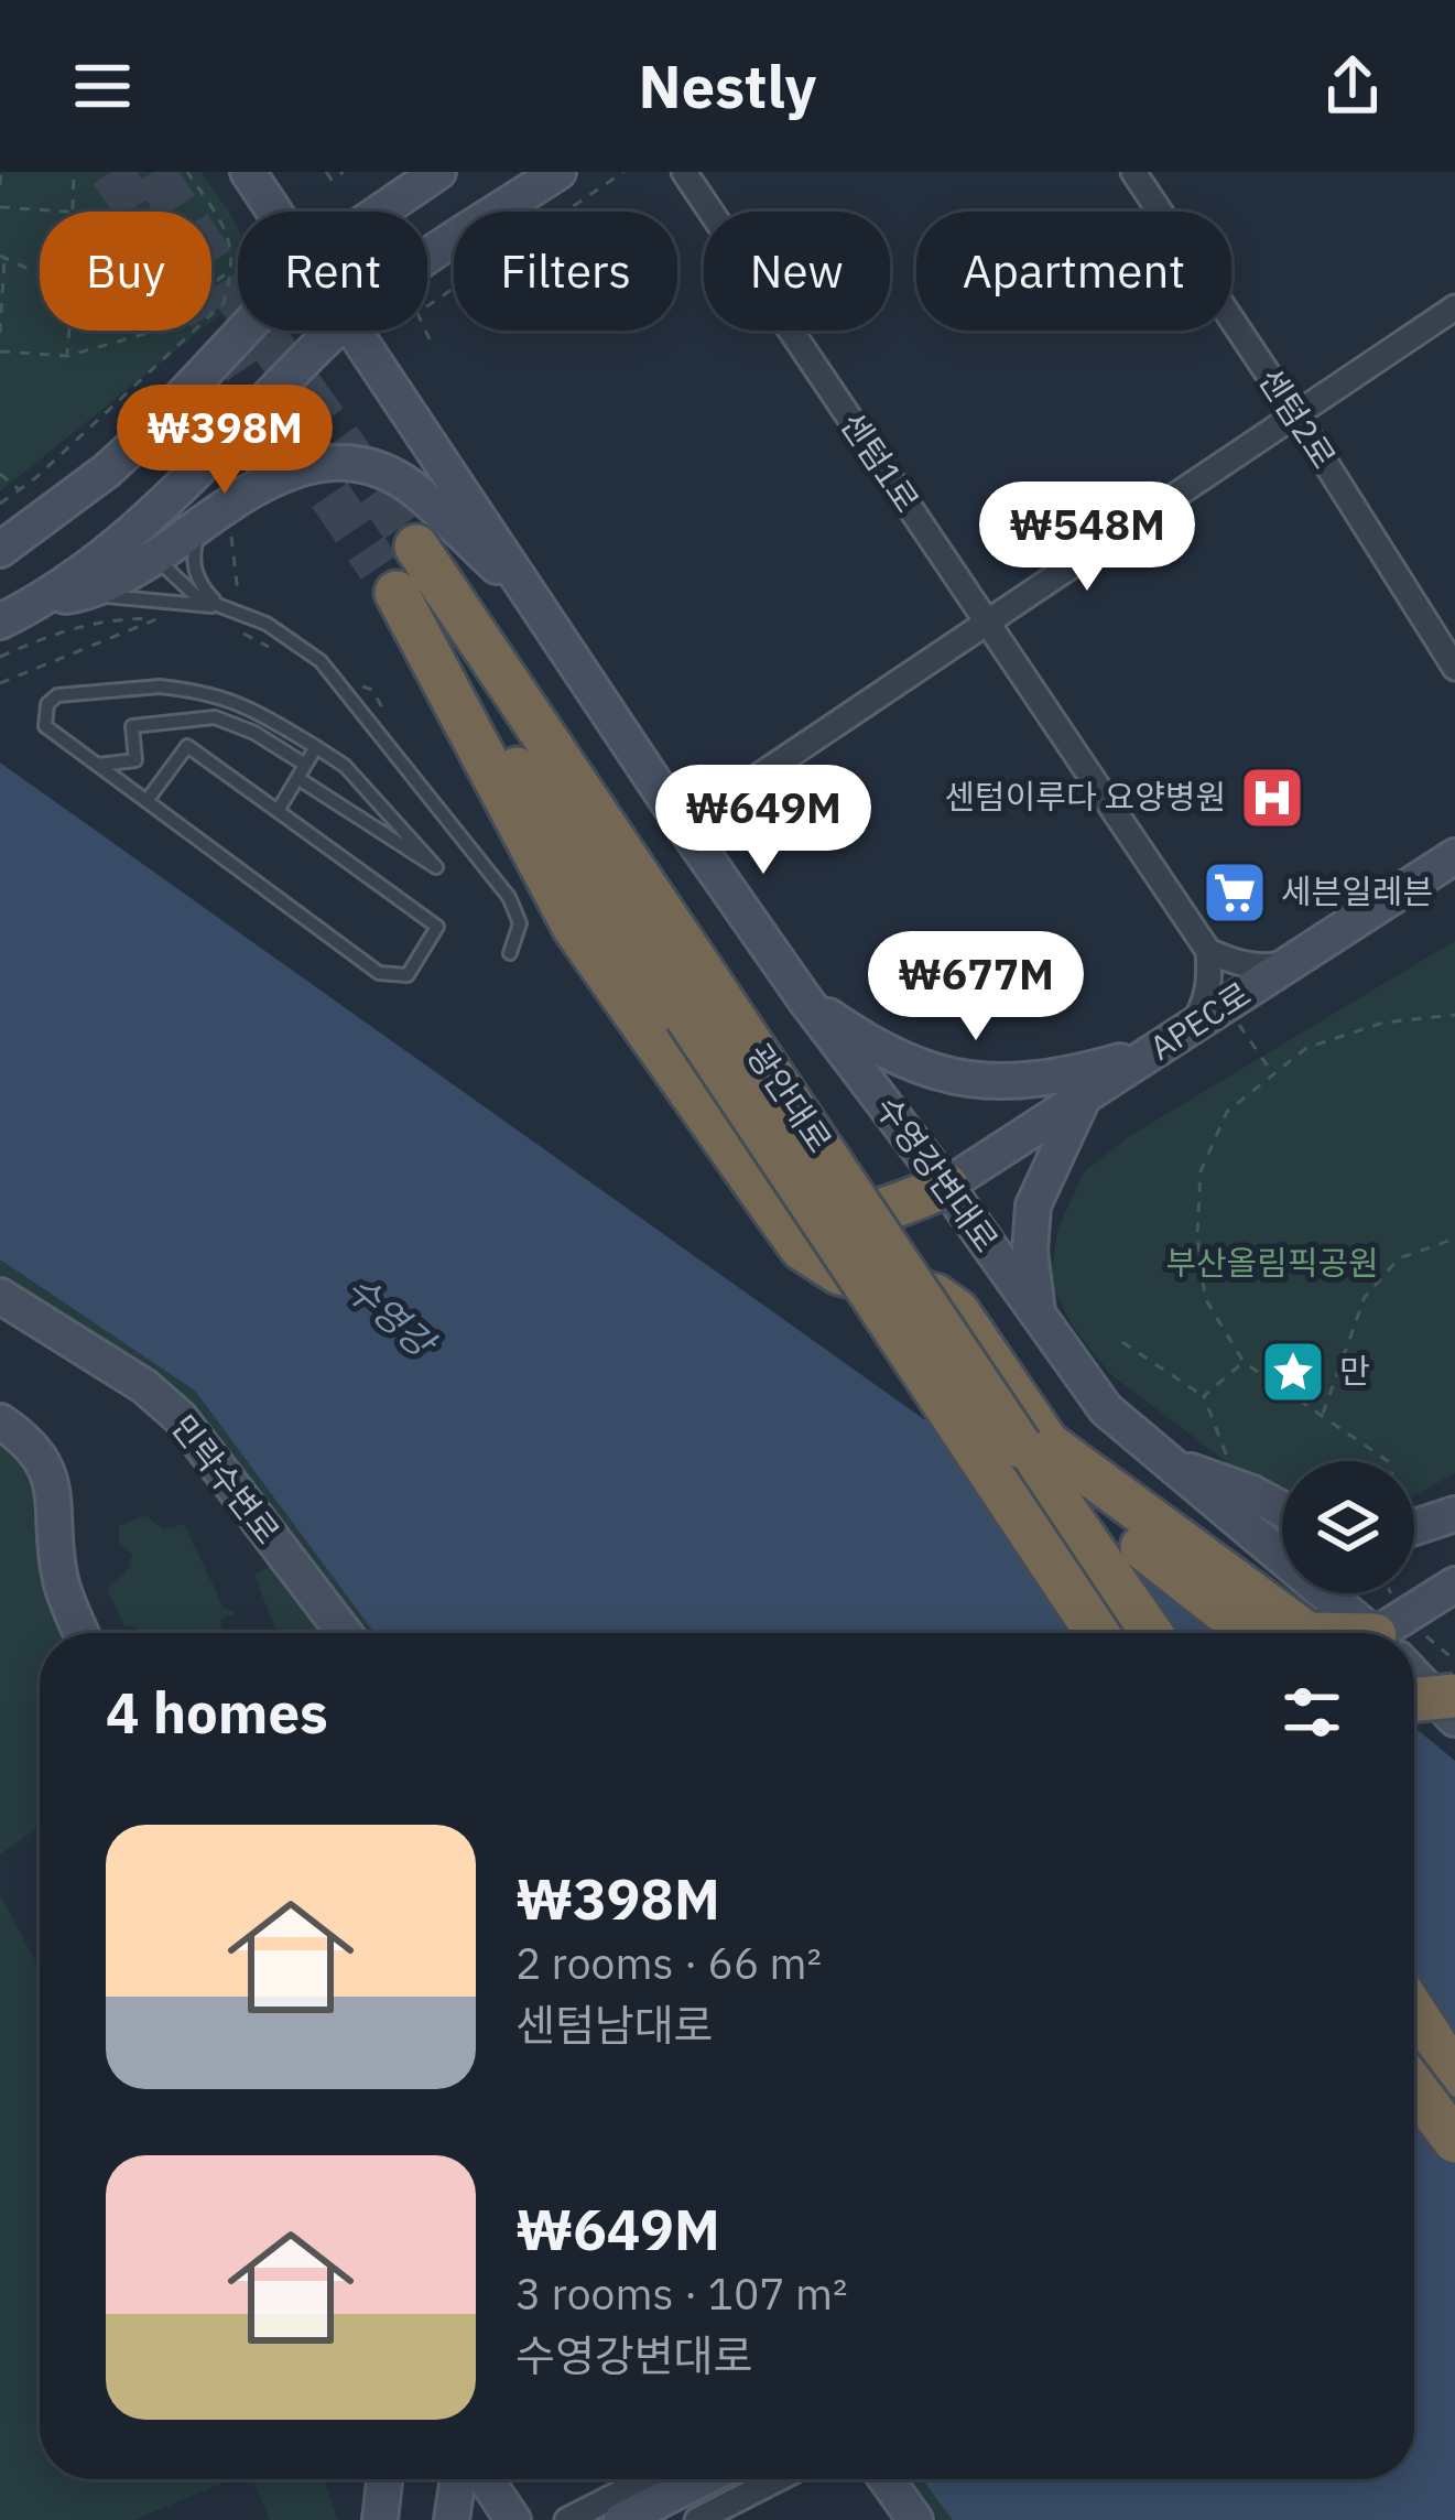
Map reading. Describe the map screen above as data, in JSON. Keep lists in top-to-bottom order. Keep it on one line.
{"streets":{"highway":["광안대로"],"main road":["APEC로","수영강변대로","민락수변로"],"street":["센텀2로","센텀1로"]},"crossings":[["APEC로","수영강변대로"]],"water":["수영강"],"parks":["부산올림픽공원"],"places":{"hospital":["센텀이루다 요양병원"],"supermarket":["세븐일레븐"],"place":["만"]},"page":{"header":"Nestly","chip":["Buy","Rent","Filters","New","Apartment"],"price":["₩398M","₩548M","₩649M","₩677M"],"heading":"4 homes","list":[{"name":"₩398M","note":"2 rooms · 66 m² · 센텀남대로"},{"name":"₩649M","note":"3 rooms · 107 m² · 수영강변대로"}]}}
